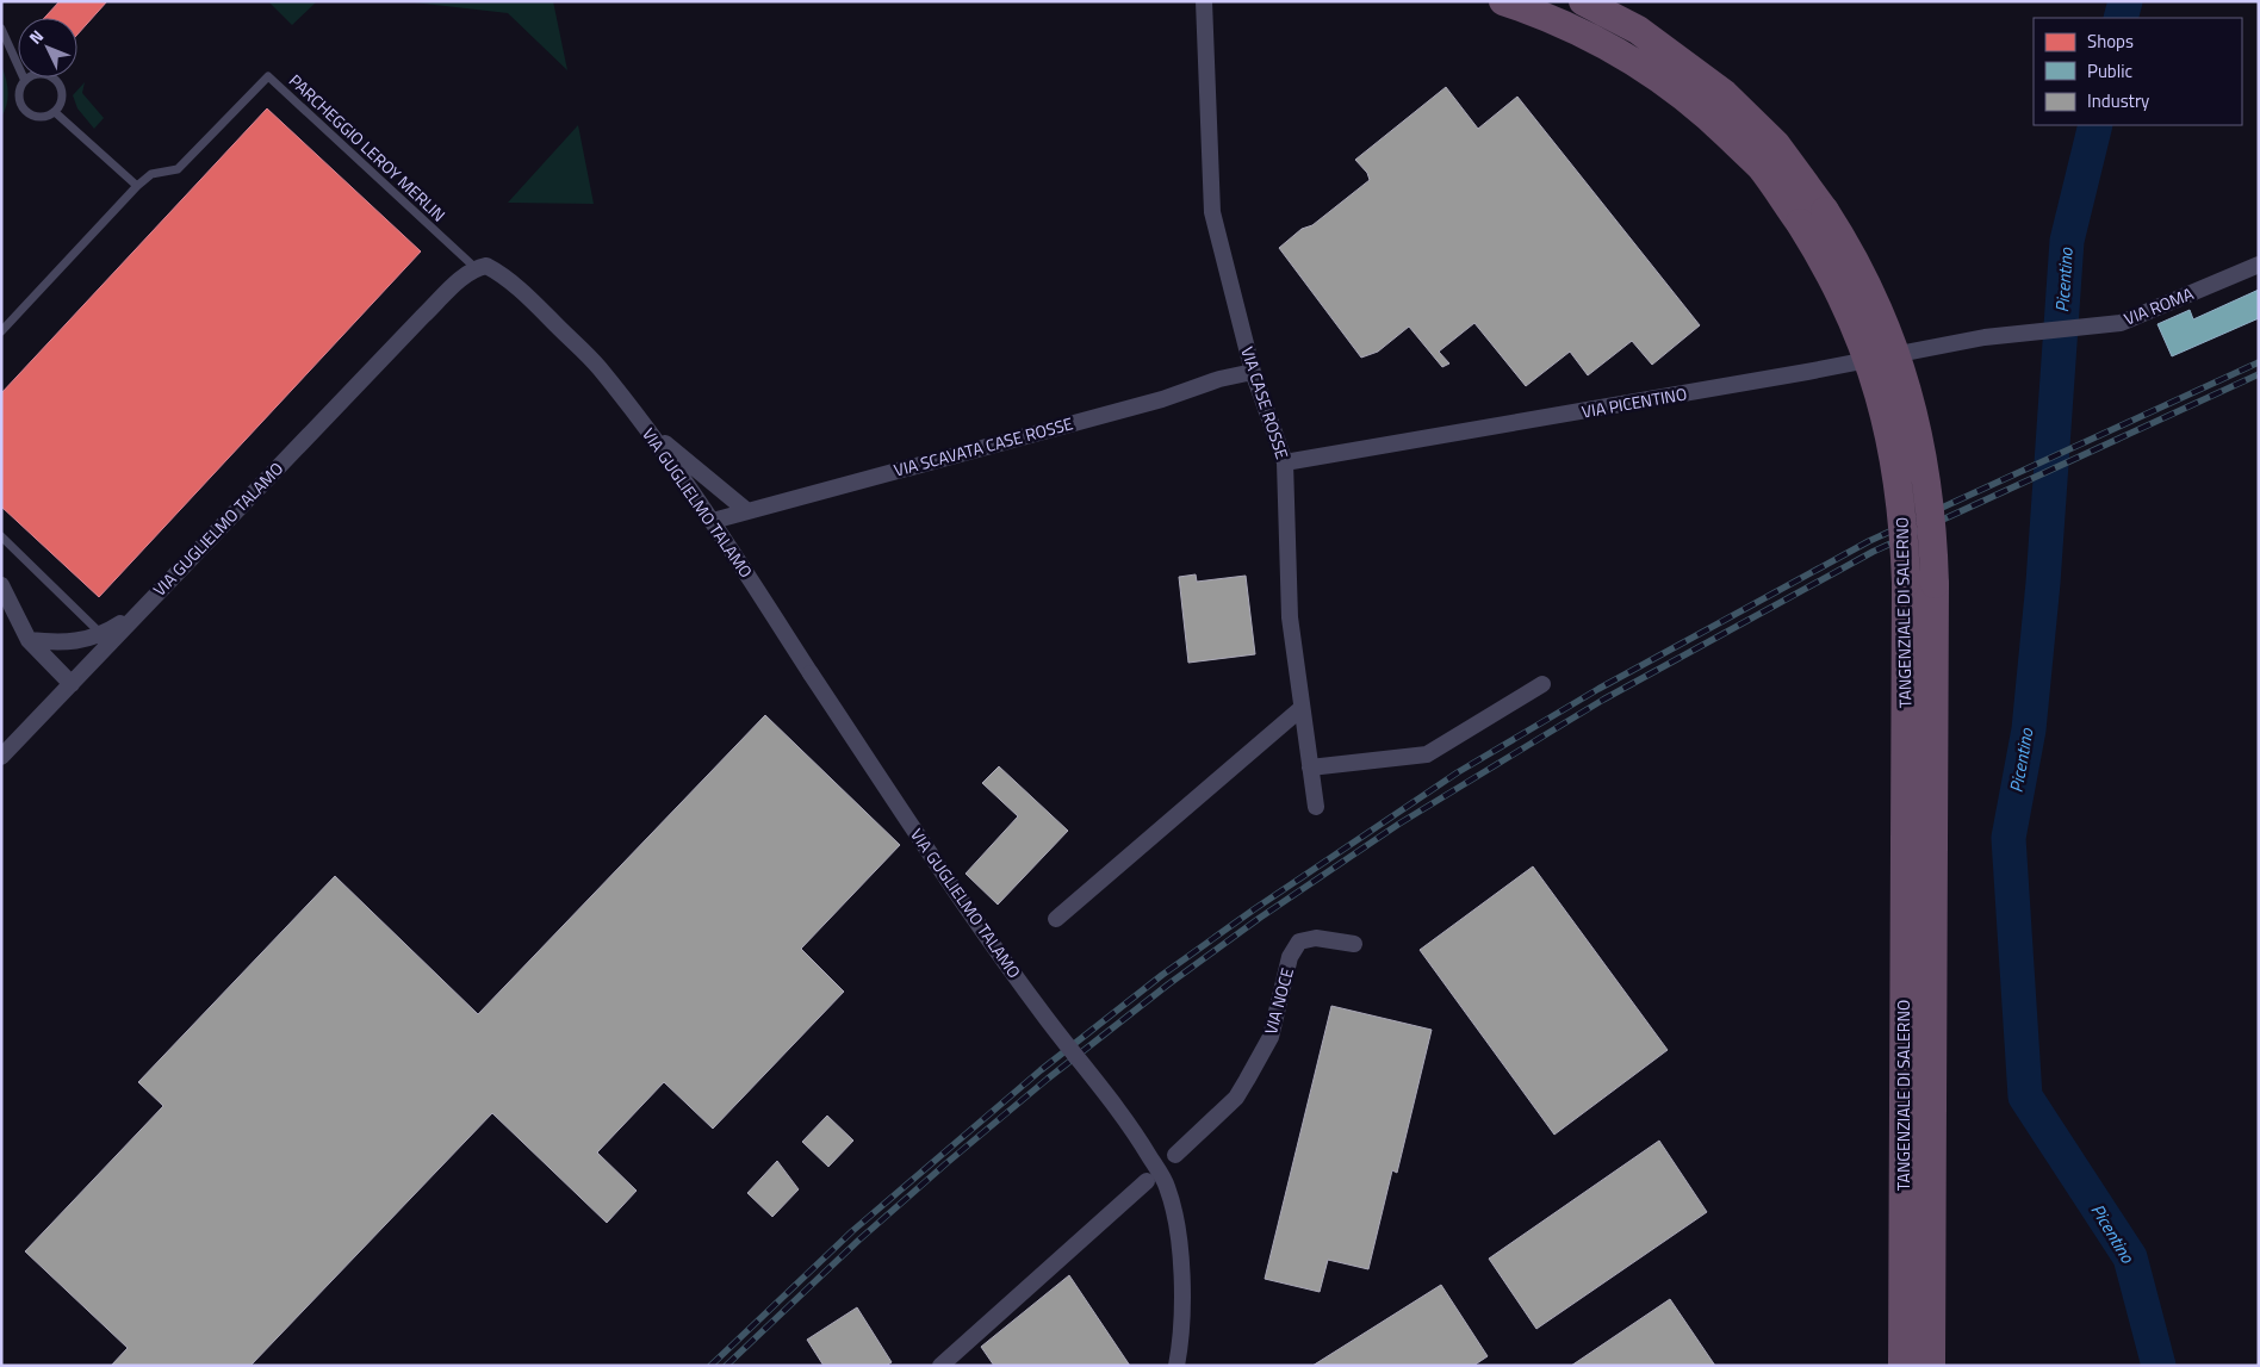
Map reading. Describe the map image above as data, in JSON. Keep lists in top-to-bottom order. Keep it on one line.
{"streets":{"highway":["TANGENZIALE DI SALERNO"],"street":["VIA ROMA","VIA CASE ROSSE","VIA PICENTINO","VIA SCAVATA CASE ROSSE","VIA GUGLIELMO TALAMO","VIA NOCE"],"lane":["PARCHEGGIO LEROY MERLIN"]},"crossings":[["PARCHEGGIO LEROY MERLIN","VIA GUGLIELMO TALAMO"],["VIA ROMA","VIA PICENTINO"],["VIA CASE ROSSE","VIA PICENTINO"],["VIA CASE ROSSE","VIA SCAVATA CASE ROSSE"],["VIA SCAVATA CASE ROSSE","VIA GUGLIELMO TALAMO"]],"water":["Picentino"],"legend":["Shops","Public","Industry"],"north":"top left"}
